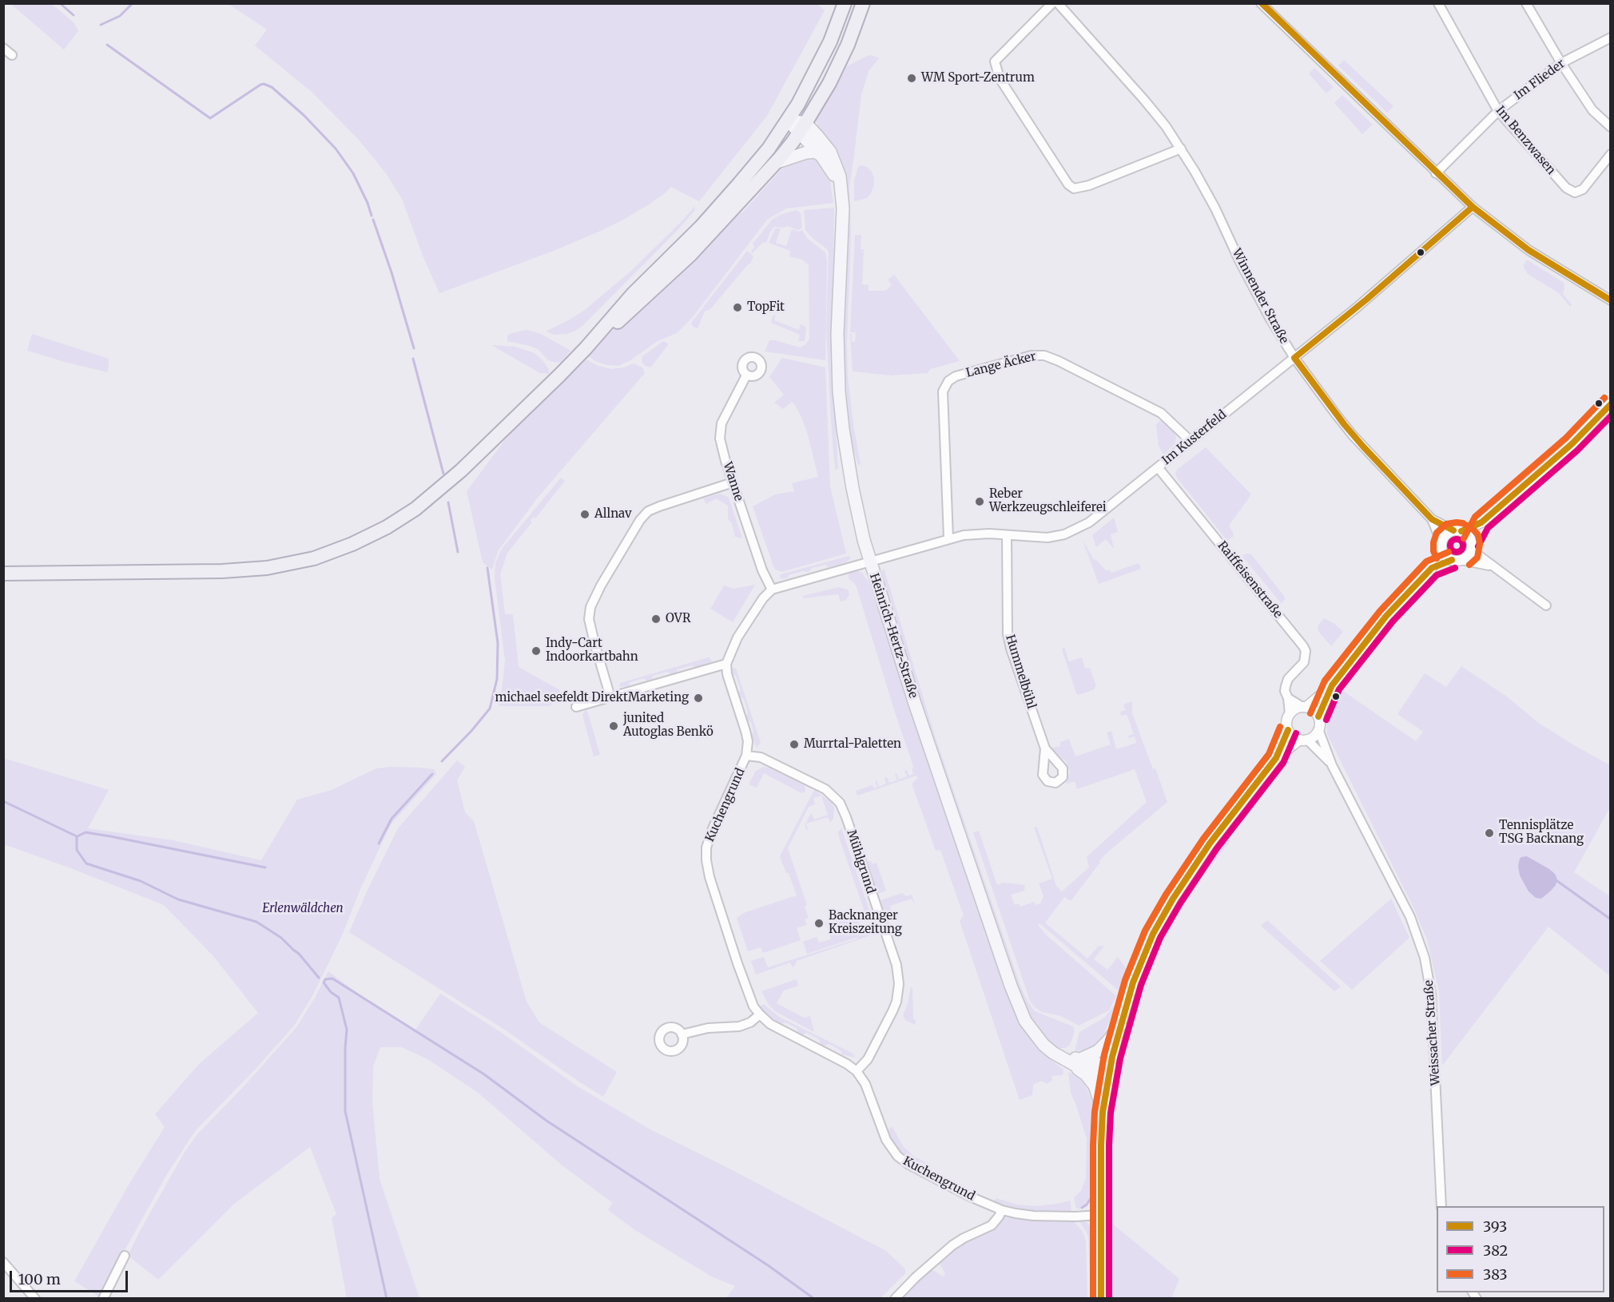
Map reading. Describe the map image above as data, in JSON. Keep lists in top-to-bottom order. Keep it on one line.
{"streets":{"main road":["Heinrich-Hertz-Straße"],"street":["Im Flieder","Im Benzwasen","Winnender Straße","Lange Äcker","Im Kusterfeld","Wanne","Raiffeisenstraße","Hummelbühl","Kuchengrund","Mühlgrund","Weissacher Straße"]},"crossings":[["Im Flieder","Im Benzwasen"],["Winnender Straße","Im Kusterfeld"],["Winnender Straße","Weissacher Straße"],["Lange Äcker","Im Kusterfeld"],["Im Kusterfeld","Raiffeisenstraße"],["Im Kusterfeld","Heinrich-Hertz-Straße"],["Im Kusterfeld","Hummelbühl"],["Raiffeisenstraße","Weissacher Straße"],["Kuchengrund","Mühlgrund"]],"parks":["Erlenwäldchen"],"places":["WM Sport-Zentrum","TopFit","Reber Werkzeugschleiferei","Allnav","OVR","Indy-Cart Indoorkartbahn","michael seefeldt DirektMarketing","junited Autoglas Benkö","Murrtal-Paletten","Tennisplätze TSG Backnang","Backnanger Kreiszeitung"],"lines":["transit line 393","transit line 383","transit line 382"],"legend":["393","382","383"],"scale_bar":"100 m"}
